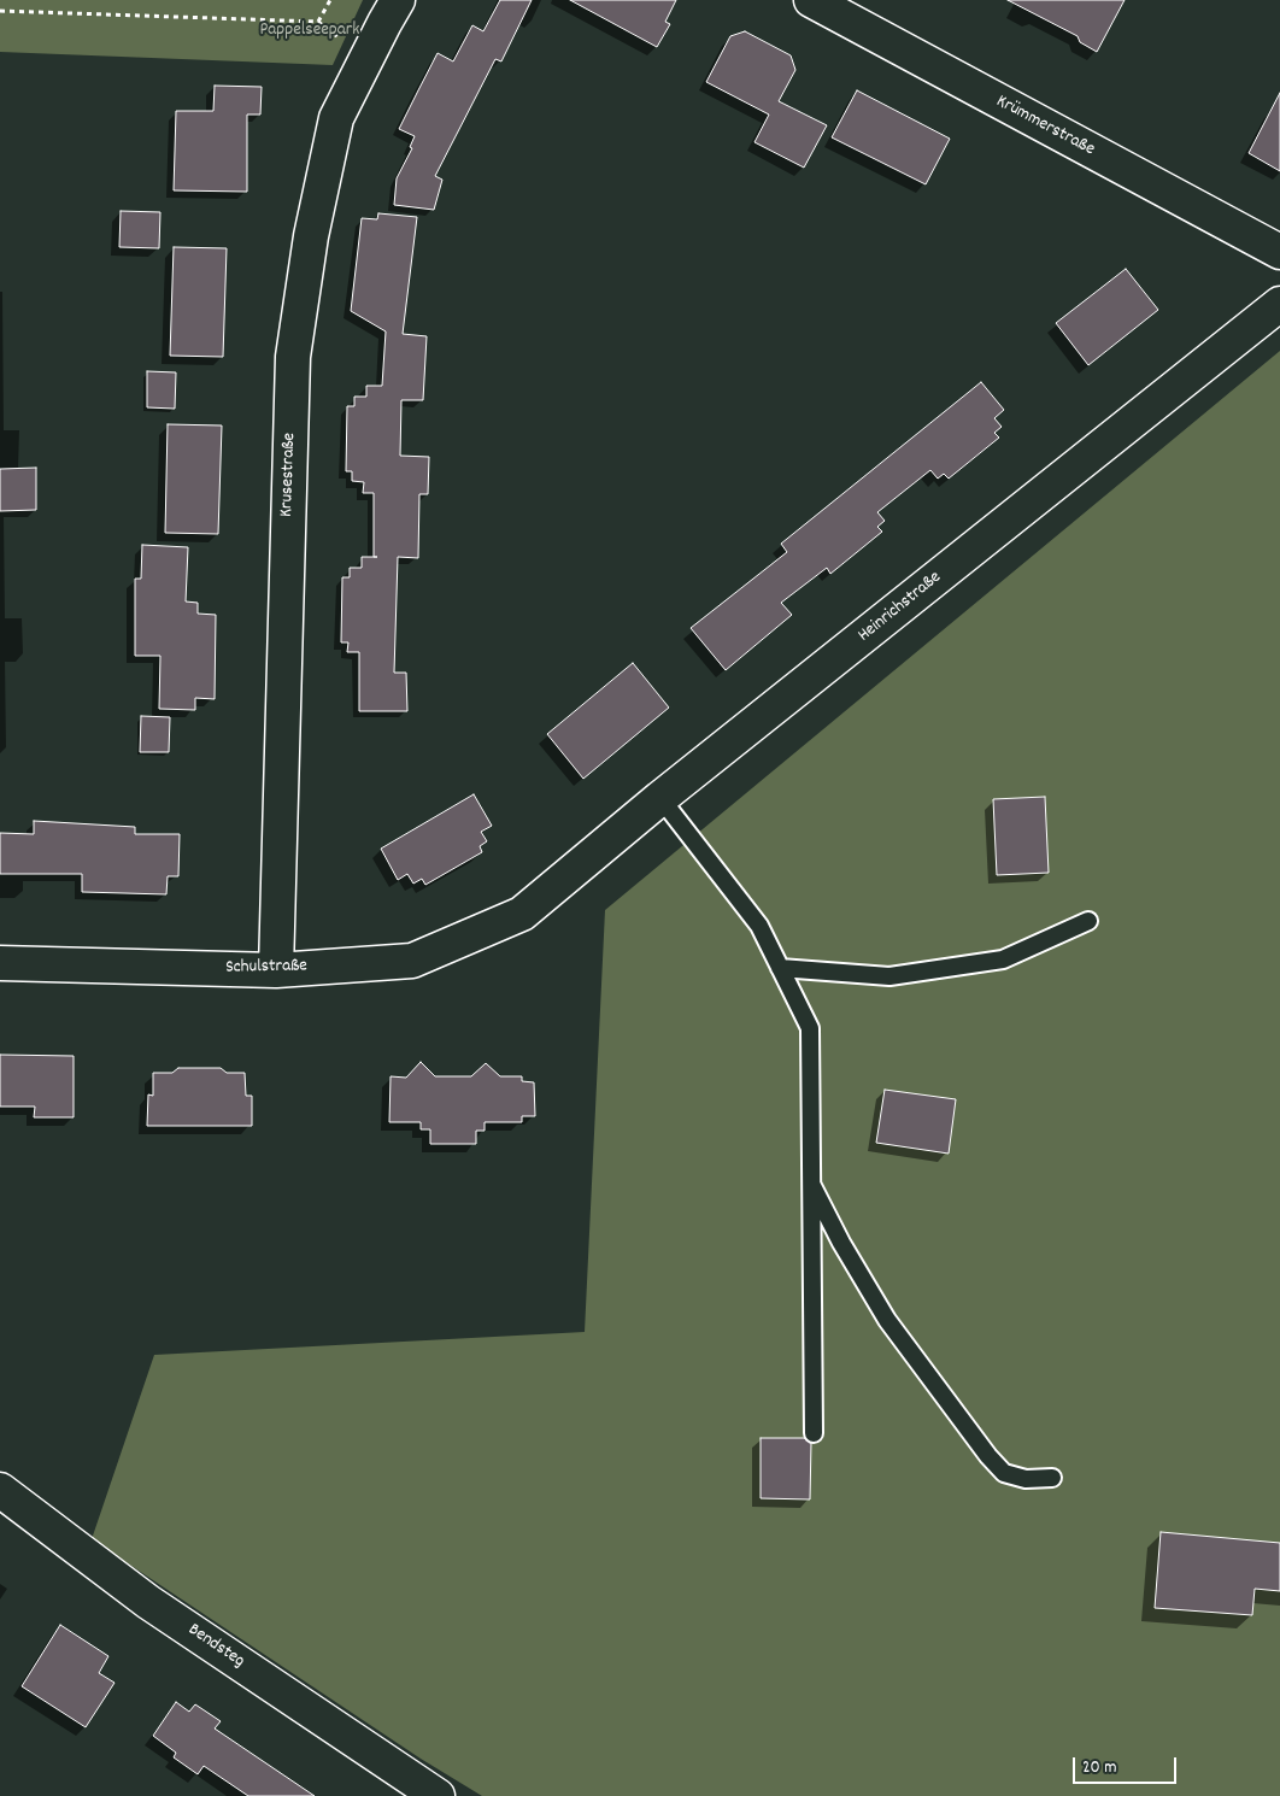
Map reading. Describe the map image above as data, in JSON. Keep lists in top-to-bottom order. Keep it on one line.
{"streets":{"street":["Krümmerstraße","Krusestraße","Heinrichstraße","Schulstraße","Bendsteg"]},"crossings":[["Krusestraße","Schulstraße"],["Heinrichstraße","Schulstraße"]],"parks":["Pappelseepark"],"scale_bar":"20 m"}
